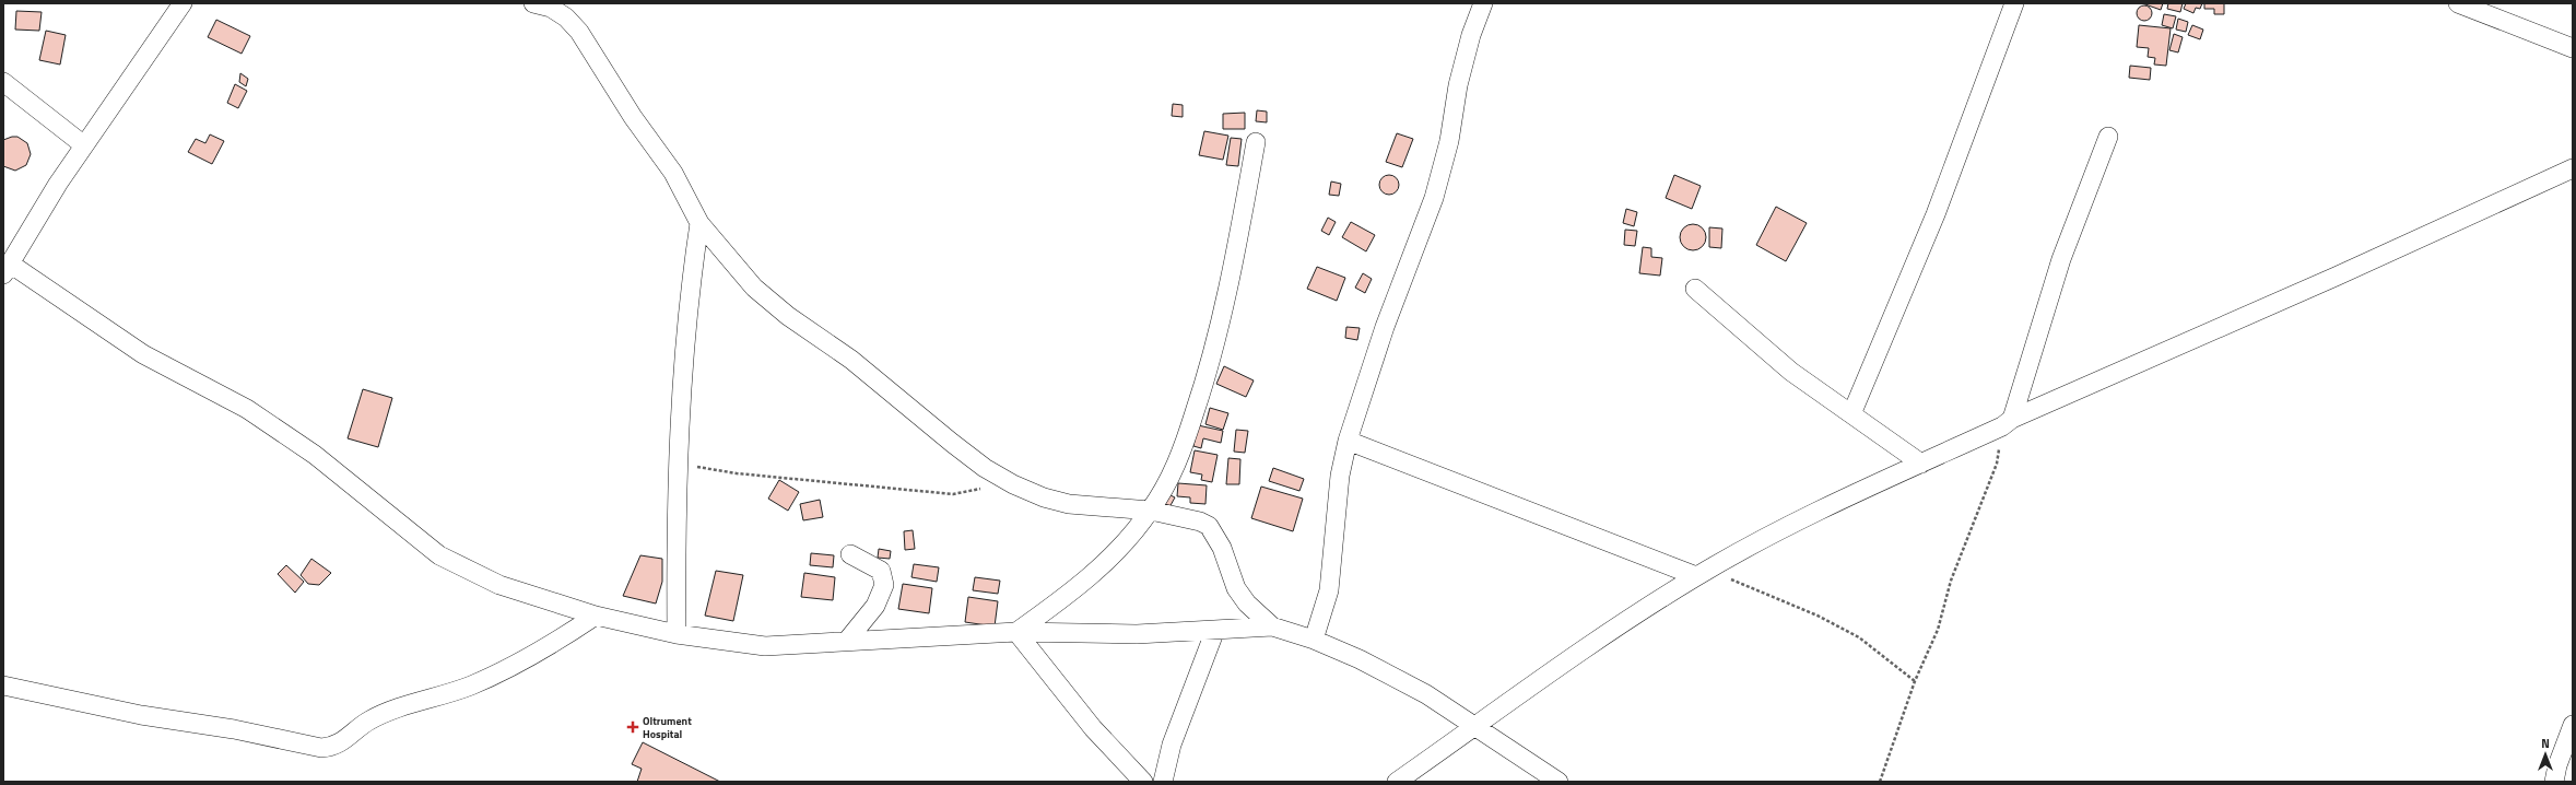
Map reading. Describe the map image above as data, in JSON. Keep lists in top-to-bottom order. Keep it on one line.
{"places":{"health":["Oltrument Hospital"]},"north":"top"}
